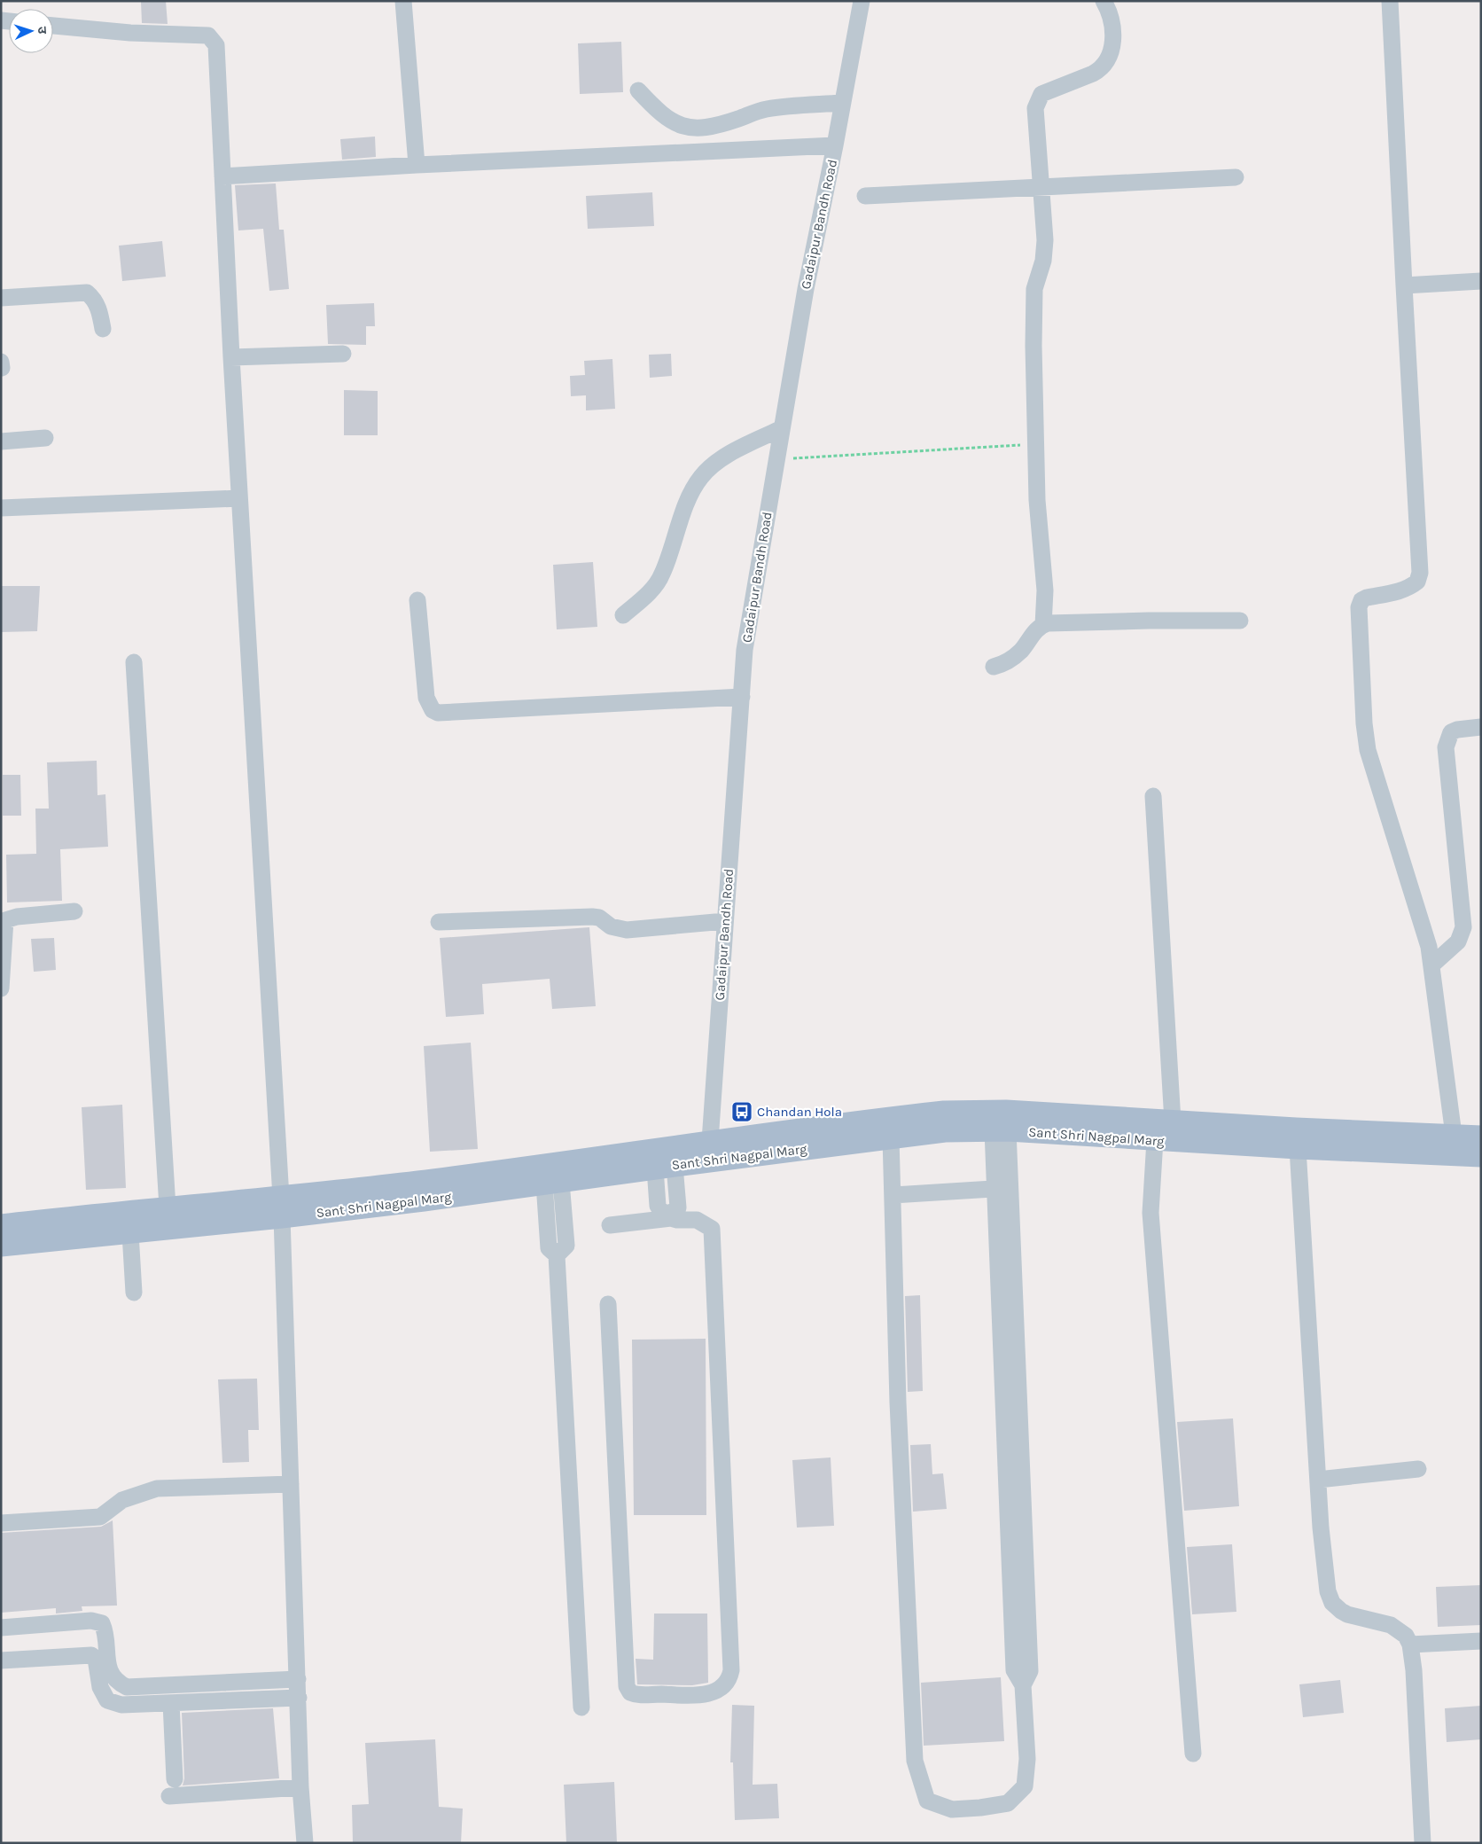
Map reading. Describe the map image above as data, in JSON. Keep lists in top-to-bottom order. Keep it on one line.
{"streets":{"main road":["Sant Shri Nagpal Marg"],"street":["Gadaipur Bandh Road"]},"crossings":[["Gadaipur Bandh Road","Sant Shri Nagpal Marg"]],"places":{"bus stop":["Chandan Hola"]},"north":"right"}
